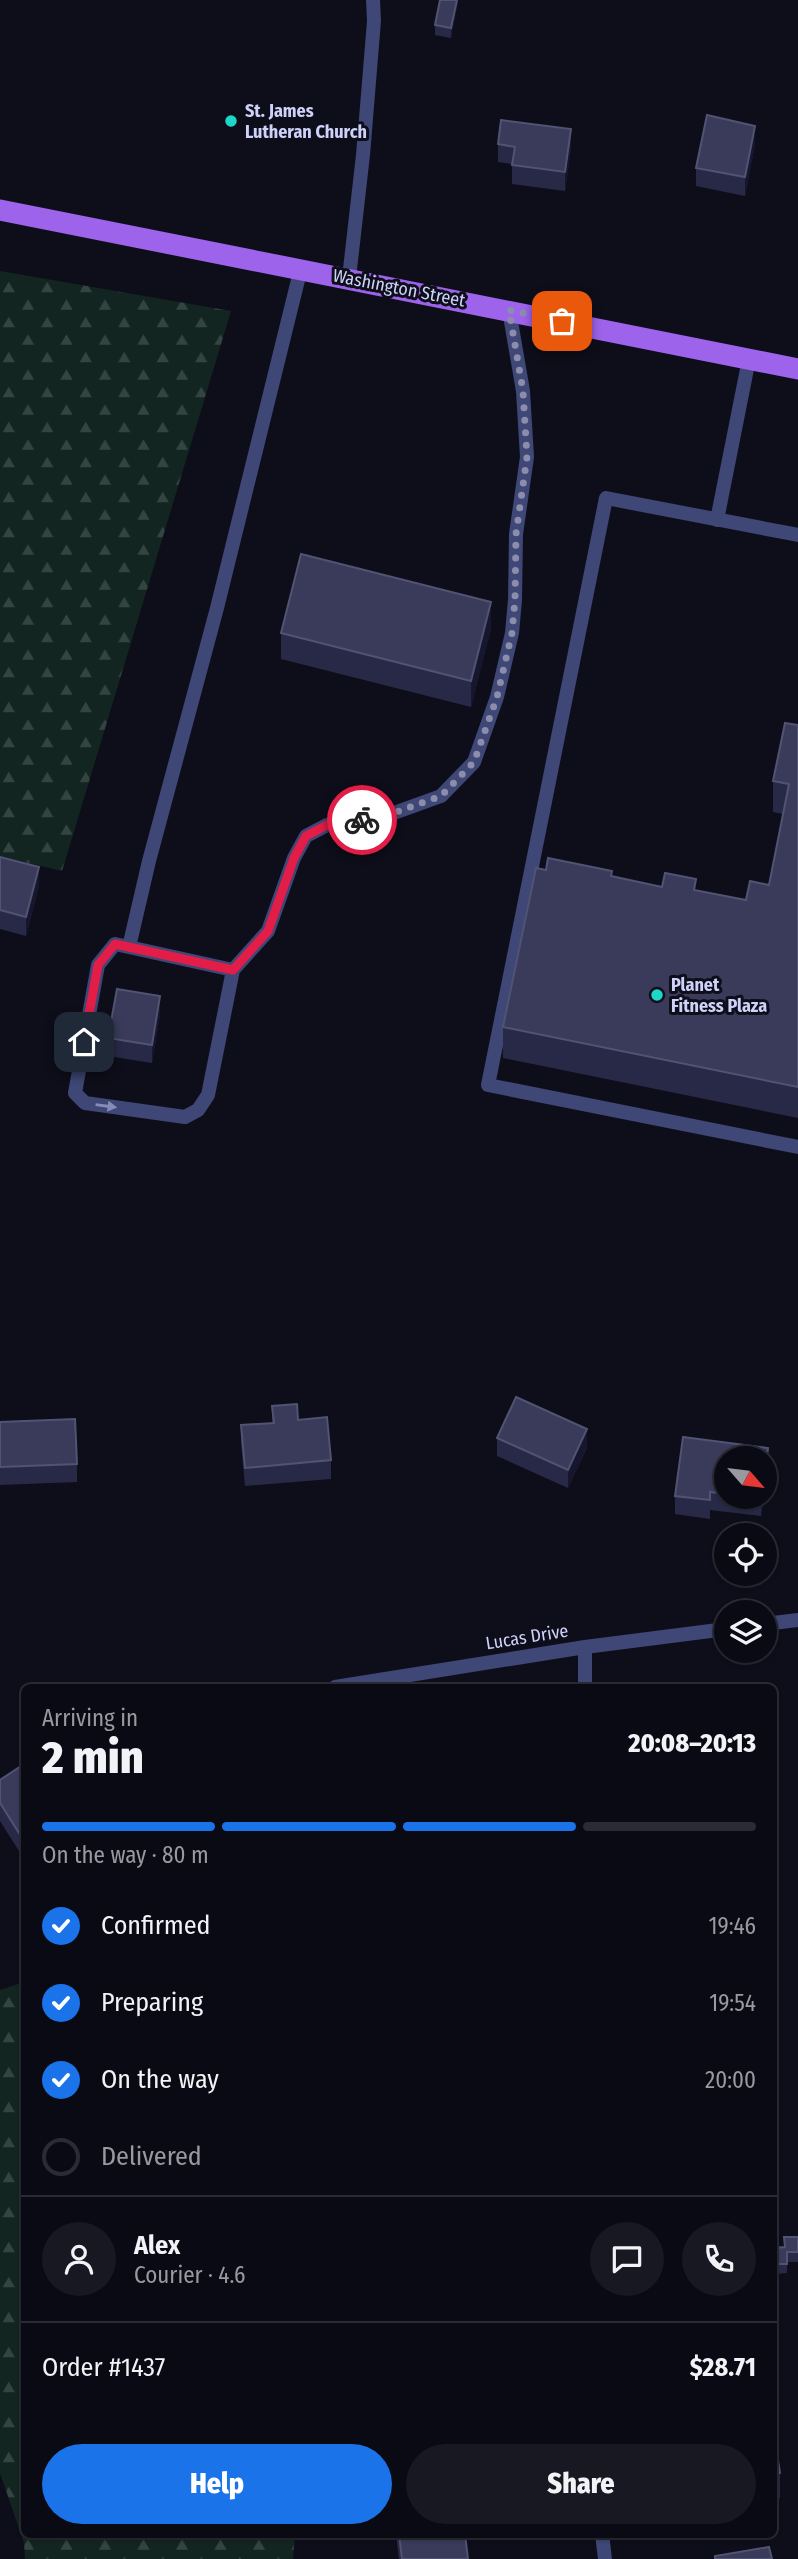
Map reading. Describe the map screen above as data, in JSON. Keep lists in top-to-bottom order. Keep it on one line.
{"streets":{"main road":["Washington Street"],"street":["Lucas Drive"]},"places":["St. James Lutheran Church","Planet Fitness Plaza"],"north":"bottom right","page":{"heading":["2 min","Arriving in","20:08–20:13"],"panel":["Alex","Courier · 4.6","Order #1437","$28.71"],"bar":"On the way · 80 m","list":[["Confirmed","19:46"],["Preparing","19:54"],["On the way","20:00"],"Delivered"],"buttons":["Help","Share"]}}
